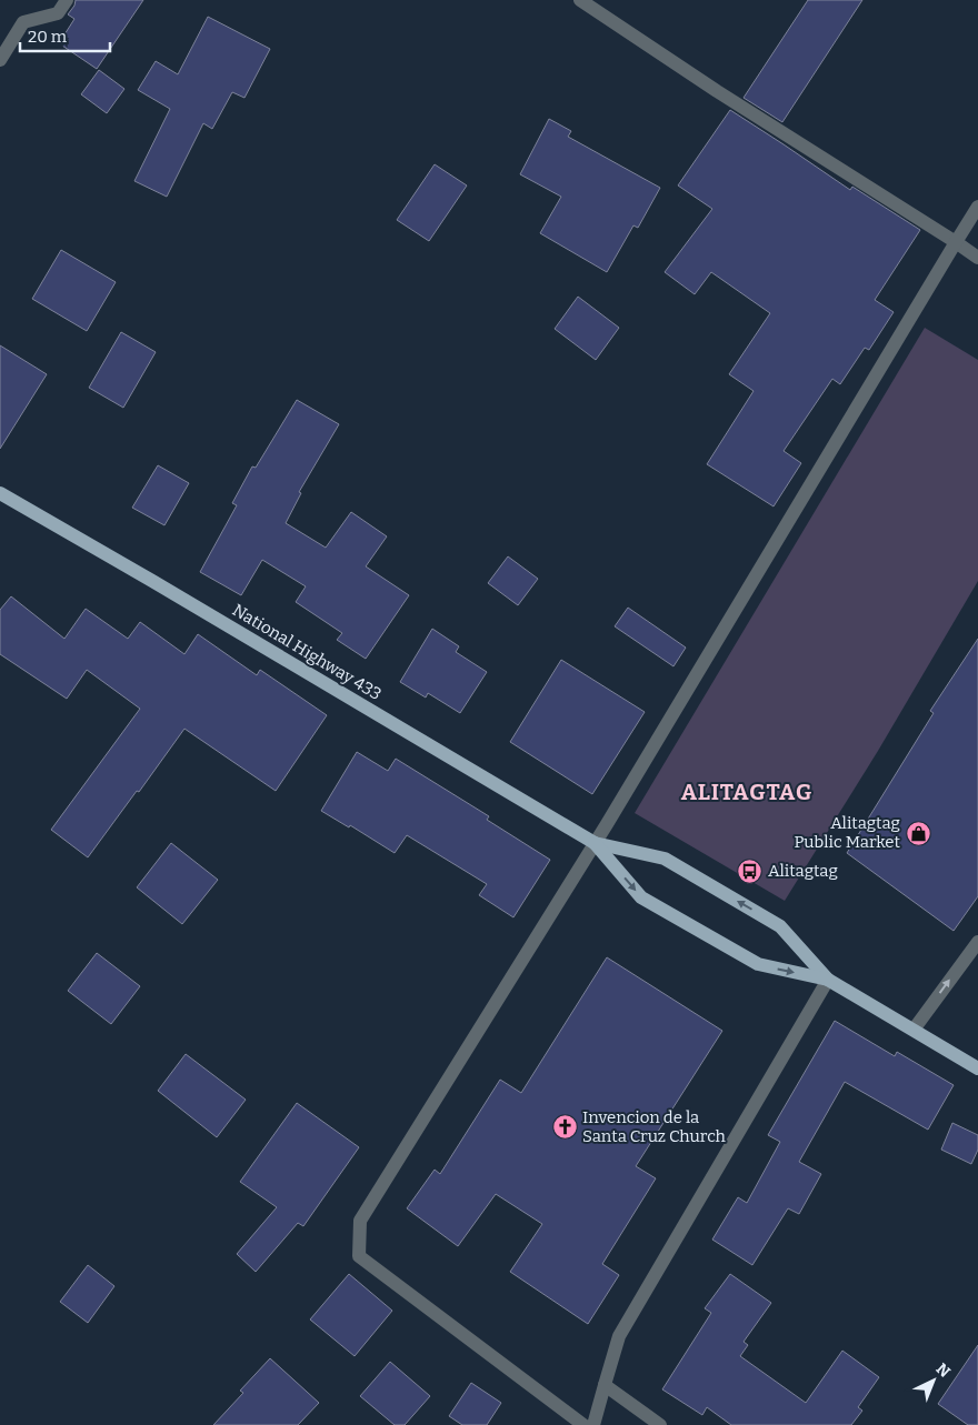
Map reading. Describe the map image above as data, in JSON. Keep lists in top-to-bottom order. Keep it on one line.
{"streets":{"main road":["National Highway 433"]},"districts":["ALITAGTAG"],"places":{"shop":["Alitagtag Public Market"],"bus stop":["Alitagtag"],"church":["Invencion de la Santa Cruz Church"]},"scale_bar":"20 m","north":"top right"}
